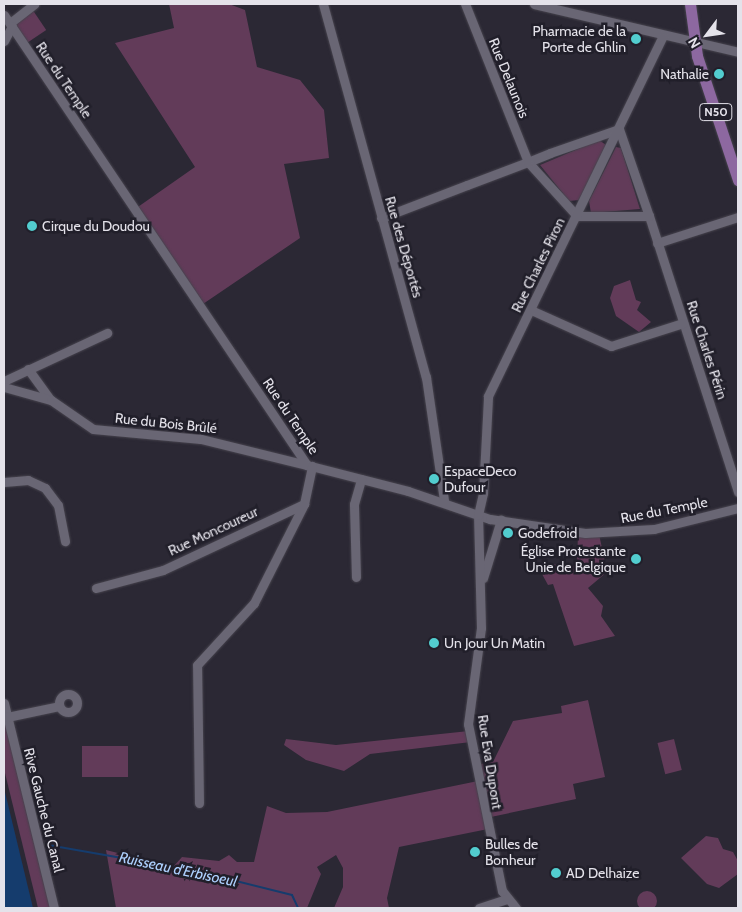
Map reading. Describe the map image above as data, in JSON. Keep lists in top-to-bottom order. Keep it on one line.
{"streets":{"main road":["N50"],"street":["Rue Delaunois","Rue du Temple","Rue des Déportés","Rue Charles Piron","Rue Charles Périn","Rue du Bois Brûlé","Rue Moncoureur","Rue Eva Dupont","Rive Gauche du Canal"]},"crossings":[["Rue du Temple","Rue des Déportés"],["Rue du Temple","Rue Charles Piron"],["Rue du Temple","Rue du Bois Brûlé"],["Rue Charles Piron","Rue Charles Périn"],["Rue Charles Piron","Rue Eva Dupont"]],"water":["Ruisseau d'Erbisoeul"],"places":["Pharmacie de la Porte de Ghlin","Nathalie","Cirque du Doudou","EspaceDeco Dufour","Godefroid","Église Protestante Unie de Belgique","Un Jour Un Matin","Bulles de Bonheur","AD Delhaize"],"north":"bottom left"}
